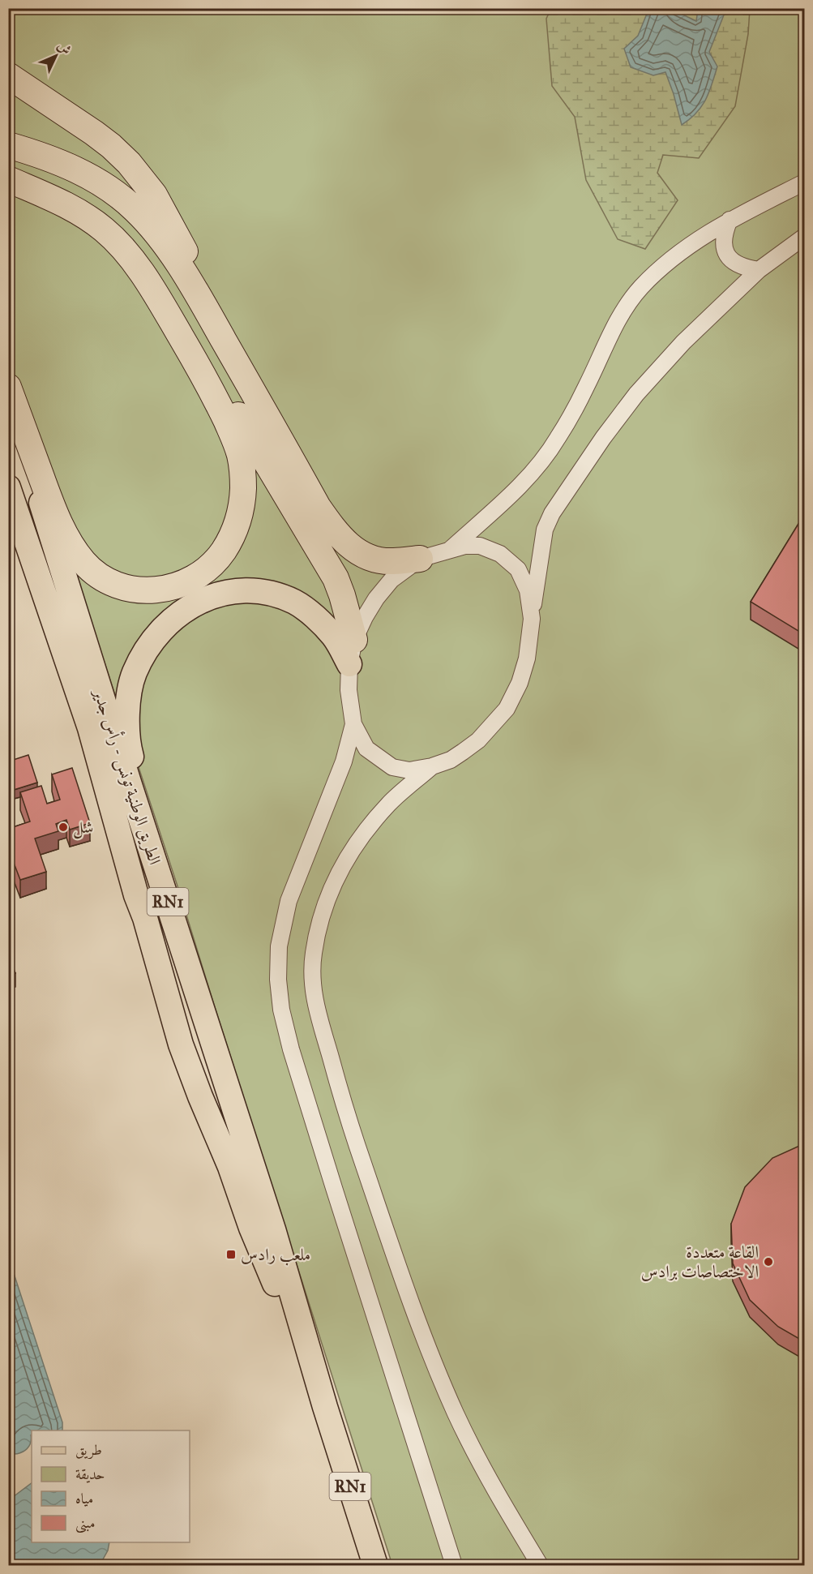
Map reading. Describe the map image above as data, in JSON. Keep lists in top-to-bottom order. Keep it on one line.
{"streets":{"main road":["الطريق الوطنية تونس - رأس جدير","RN1"]},"places":{"other":["شل","القاعة متعددة الاختصاصات برادس"],"transit":["ملعب رادس"]},"legend":["طريق","حديقة","مياه","مبنى"],"north":"top right"}
